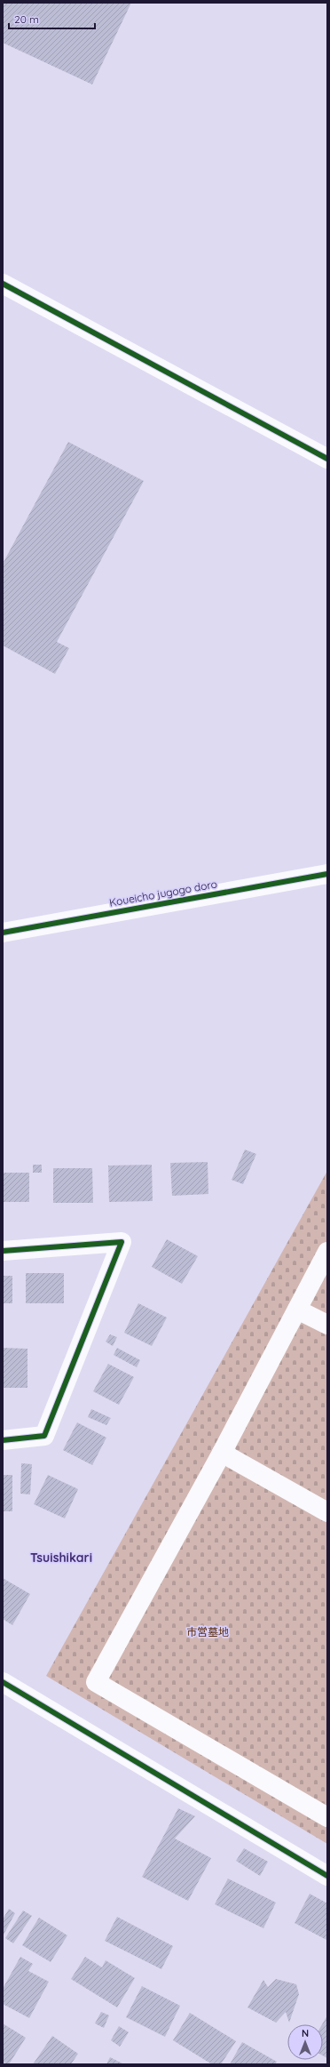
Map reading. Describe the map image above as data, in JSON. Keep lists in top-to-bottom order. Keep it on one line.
{"streets":{"street":["Koueicho jugogo doro"]},"districts":["Tsuishikari"],"parks":["市営墓地"],"scale_bar":"20 m","north":"top"}
